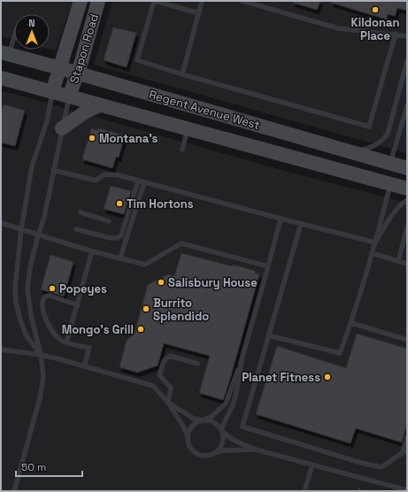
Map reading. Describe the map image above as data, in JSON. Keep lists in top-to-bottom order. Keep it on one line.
{"streets":{"main road":["Stapon Road","Regent Avenue West"]},"crossings":[["Stapon Road","Regent Avenue West"]],"places":["Kildonan Place","Montana's","Tim Hortons","Salisbury House","Popeyes","Burrito Splendido","Mongo's Grill","Planet Fitness"],"scale_bar":"50 m","north":"top"}
